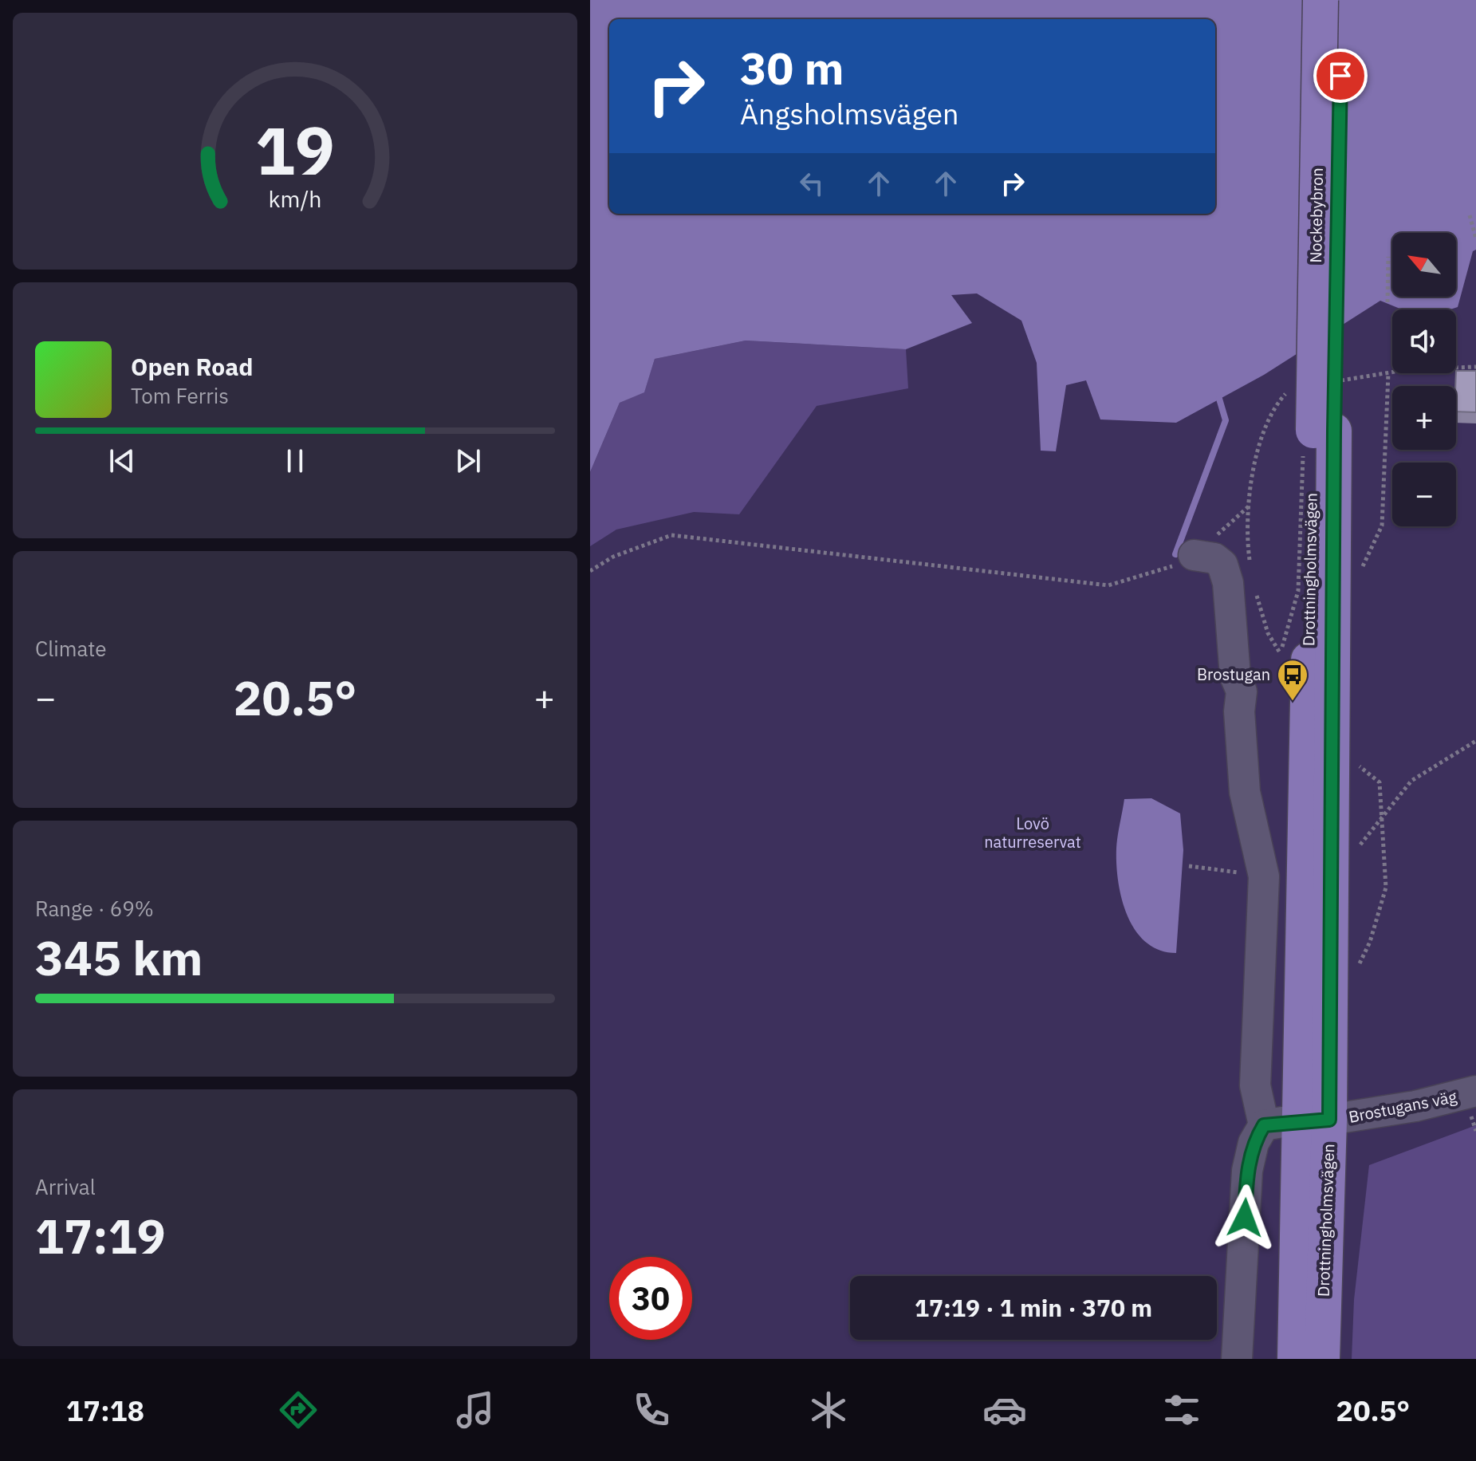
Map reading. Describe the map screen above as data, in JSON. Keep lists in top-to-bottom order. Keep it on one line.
{"streets":{"main road":["Nockebybron","Drottningholmsvägen"],"street":["Brostugans väg"]},"crossings":[["Nockebybron","Drottningholmsvägen"],["Drottningholmsvägen","Brostugans väg"]],"parks":["Lovö naturreservat"],"places":{"bus stop":["Brostugan"]},"north":"top left","page":{"turn":["30 m","Ängsholmsvägen"],"map_buttons":["+","−"],"song":["Open Road","Tom Ferris"],"tile":["Climate",["Range · 69%","345 km"],["Arrival","17:19"]],"heat":["−","20.5°","+"],"limit":"30","trip":"17:19 · 1 min · 370 m","tabs":["17:18","20.5°"],"gauge":["19","km/h"]}}
